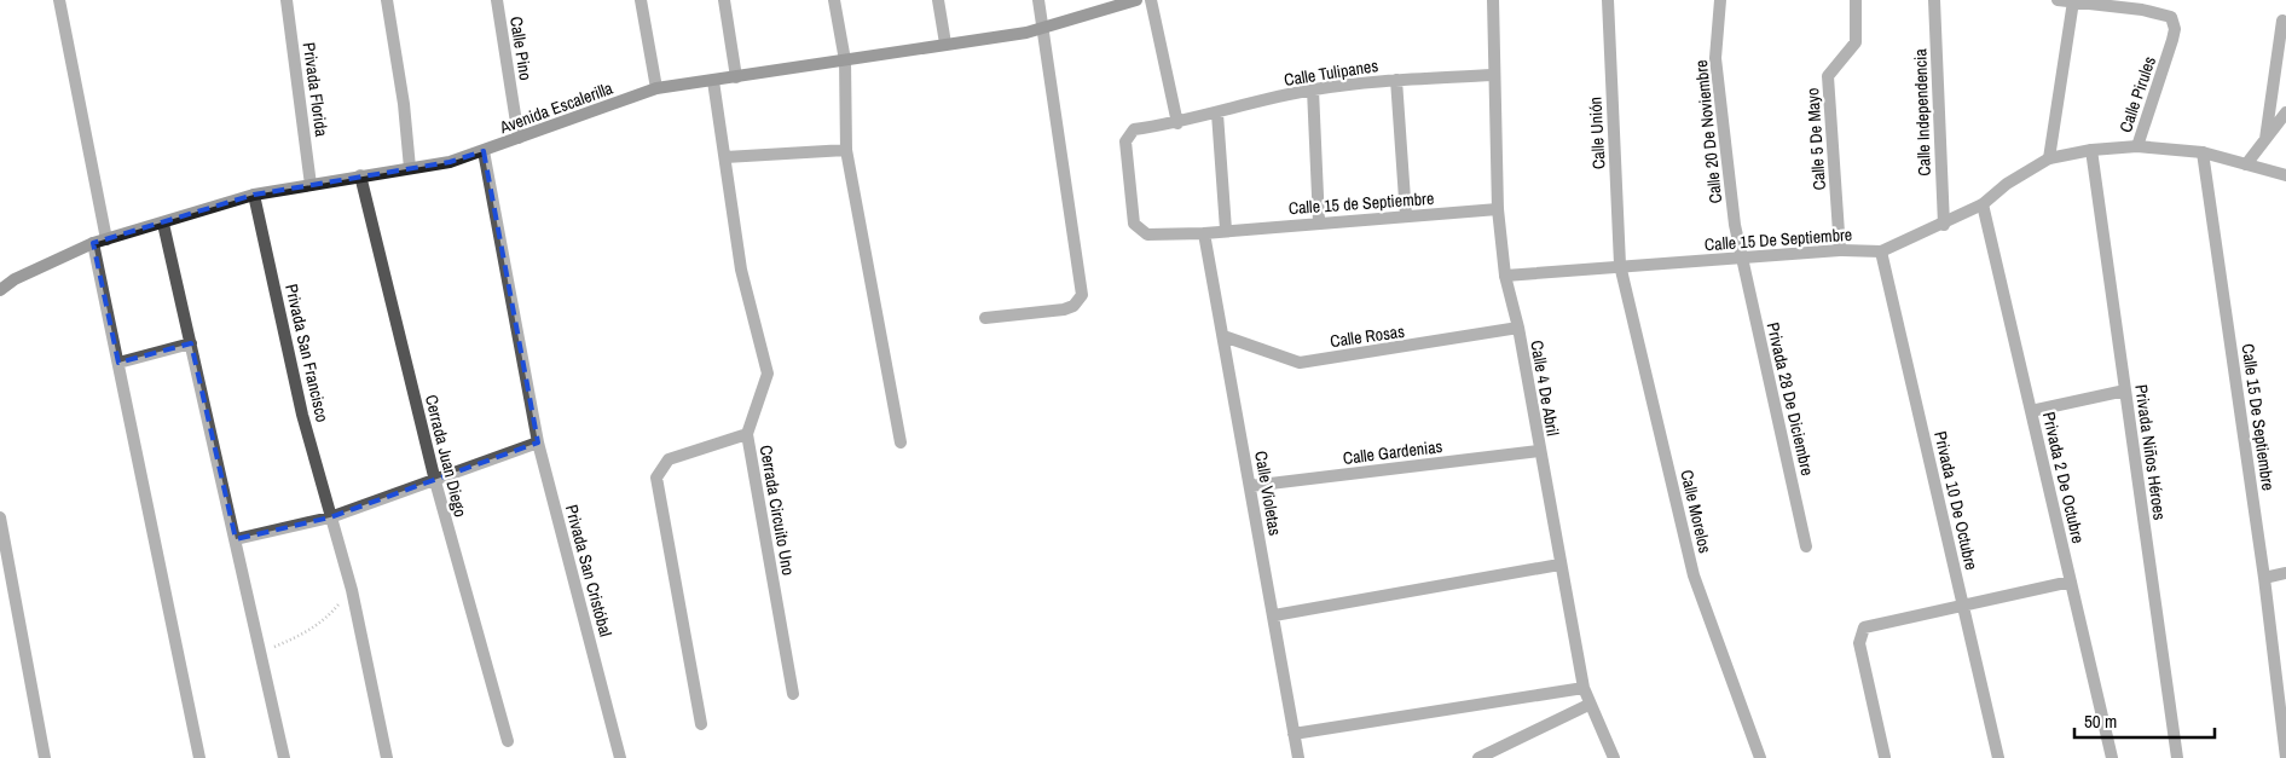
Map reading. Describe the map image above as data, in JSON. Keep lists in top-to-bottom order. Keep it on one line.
{"streets":{"main road":["Avenida Escalerilla"],"street":["Calle Pino","Calle Tulipanes","Privada Florida","Calle Pirules","Calle Independencia","Calle 20 De Noviembre","Calle Unión","Calle 5 De Mayo","Calle 15 de Septiembre","Calle 15 De Septiembre","Calle Rosas","Privada San Francisco","Calle 4 De Abril","Privada 28 De Diciembre","Calle Gardenias","Privada Niños Héroes","Cerrada Juan Diego","Privada 2 De Octubre","Calle Violetas","Privada 10 De Octubre","Cerrada Circuito Uno","Calle Morelos","Privada San Cristóbal"]},"crossings":[["Calle Pino","Avenida Escalerilla"],["Calle Tulipanes","Calle 4 De Abril"],["Calle Tulipanes","Calle Violetas"],["Privada Florida","Avenida Escalerilla"],["Calle Pirules","Calle 15 De Septiembre"],["Avenida Escalerilla","Privada San Francisco"],["Avenida Escalerilla","Cerrada Juan Diego"],["Avenida Escalerilla","Cerrada Circuito Uno"],["Avenida Escalerilla","Privada San Cristóbal"],["Calle Independencia","Calle 15 De Septiembre"],["Calle 20 De Noviembre","Calle 15 De Septiembre"],["Calle 20 De Noviembre","Privada 28 De Diciembre"],["Calle Unión","Calle 15 De Septiembre"],["Calle Unión","Calle Morelos"],["Calle 5 De Mayo","Calle 15 De Septiembre"],["Calle 15 de Septiembre","Calle 4 De Abril"],["Calle 15 De Septiembre","Calle 4 De Abril"],["Calle 15 De Septiembre","Privada 28 De Diciembre"],["Calle 15 De Septiembre","Privada Niños Héroes"],["Calle 15 De Septiembre","Privada 2 De Octubre"],["Calle 15 De Septiembre","Privada 10 De Octubre"],["Calle 15 De Septiembre","Calle Morelos"],["Calle Rosas","Calle 4 De Abril"],["Calle Rosas","Calle Violetas"],["Calle 4 De Abril","Calle Gardenias"],["Calle Gardenias","Calle Violetas"]],"scale_bar":"50 m"}
